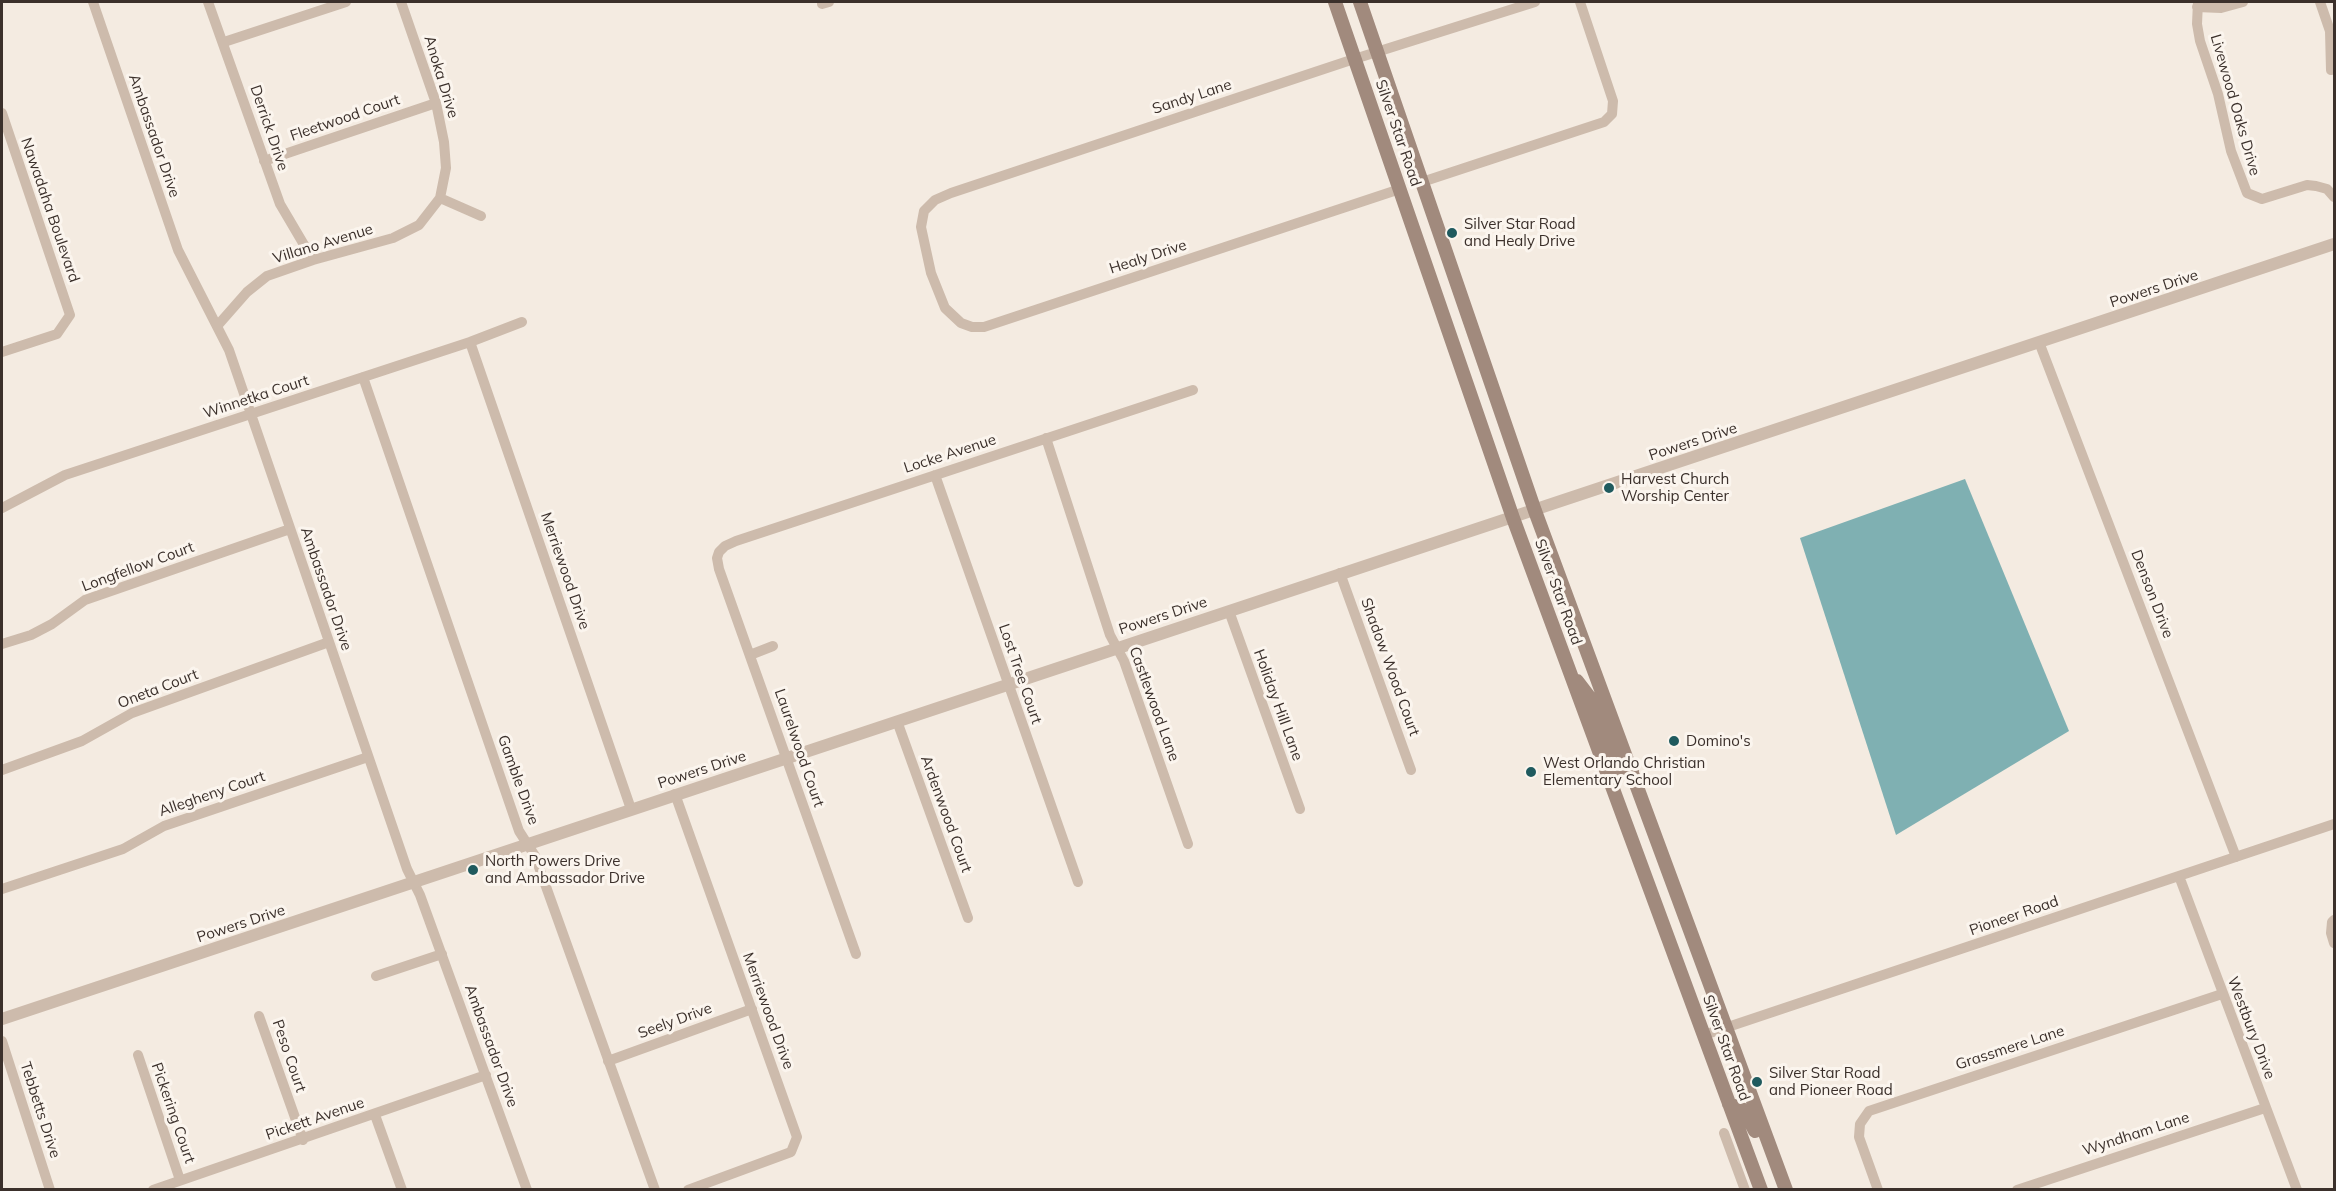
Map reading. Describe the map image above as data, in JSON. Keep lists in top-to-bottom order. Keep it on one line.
{"streets":{"main road":["Silver Star Road"],"street":["Anoka Drive","Sandy Lane","Livewood Oaks Drive","Fleetwood Court","Derrick Drive","Ambassador Drive","Nawadaha Boulevard","Villano Avenue","Healy Drive","Powers Drive","Winnetka Court","Locke Avenue","Longfellow Court","Merriewood Drive","Denson Drive","Shadow Wood Court","Lost Tree Court","Oneta Court","Castlewood Lane","Holiday Hill Lane","Laurelwood Court","Gamble Drive","Allegheny Court","Ardenwood Court","Pioneer Road","Seely Drive","Westbury Drive","Grassmere Lane","Peso Court","Tebbetts Drive","Pickering Court","Pickett Avenue","Wyndham Lane"]},"crossings":[["Anoka Drive","Fleetwood Court"],["Anoka Drive","Villano Avenue"],["Sandy Lane","Silver Star Road"],["Sandy Lane","Healy Drive"],["Fleetwood Court","Derrick Drive"],["Derrick Drive","Villano Avenue"],["Silver Star Road","Healy Drive"],["Silver Star Road","Powers Drive"],["Silver Star Road","Pioneer Road"],["Ambassador Drive","Villano Avenue"],["Ambassador Drive","Powers Drive"],["Ambassador Drive","Winnetka Court"],["Ambassador Drive","Longfellow Court"],["Ambassador Drive","Oneta Court"],["Ambassador Drive","Allegheny Court"],["Ambassador Drive","Pickett Avenue"],["Powers Drive","Merriewood Drive"],["Powers Drive","Denson Drive"],["Powers Drive","Shadow Wood Court"],["Powers Drive","Lost Tree Court"],["Powers Drive","Castlewood Lane"],["Powers Drive","Holiday Hill Lane"],["Powers Drive","Laurelwood Court"],["Powers Drive","Gamble Drive"],["Powers Drive","Ardenwood Court"],["Winnetka Court","Merriewood Drive"],["Winnetka Court","Gamble Drive"],["Locke Avenue","Lost Tree Court"],["Locke Avenue","Castlewood Lane"],["Locke Avenue","Laurelwood Court"],["Merriewood Drive","Seely Drive"],["Denson Drive","Pioneer Road"],["Gamble Drive","Seely Drive"],["Pioneer Road","Westbury Drive"],["Westbury Drive","Grassmere Lane"],["Westbury Drive","Wyndham Lane"],["Peso Court","Pickett Avenue"],["Pickering Court","Pickett Avenue"]],"places":["Silver Star Road and Healy Drive","Harvest Church Worship Center","Domino's","West Orlando Christian Elementary School","North Powers Drive and Ambassador Drive","Silver Star Road and Pioneer Road"]}
